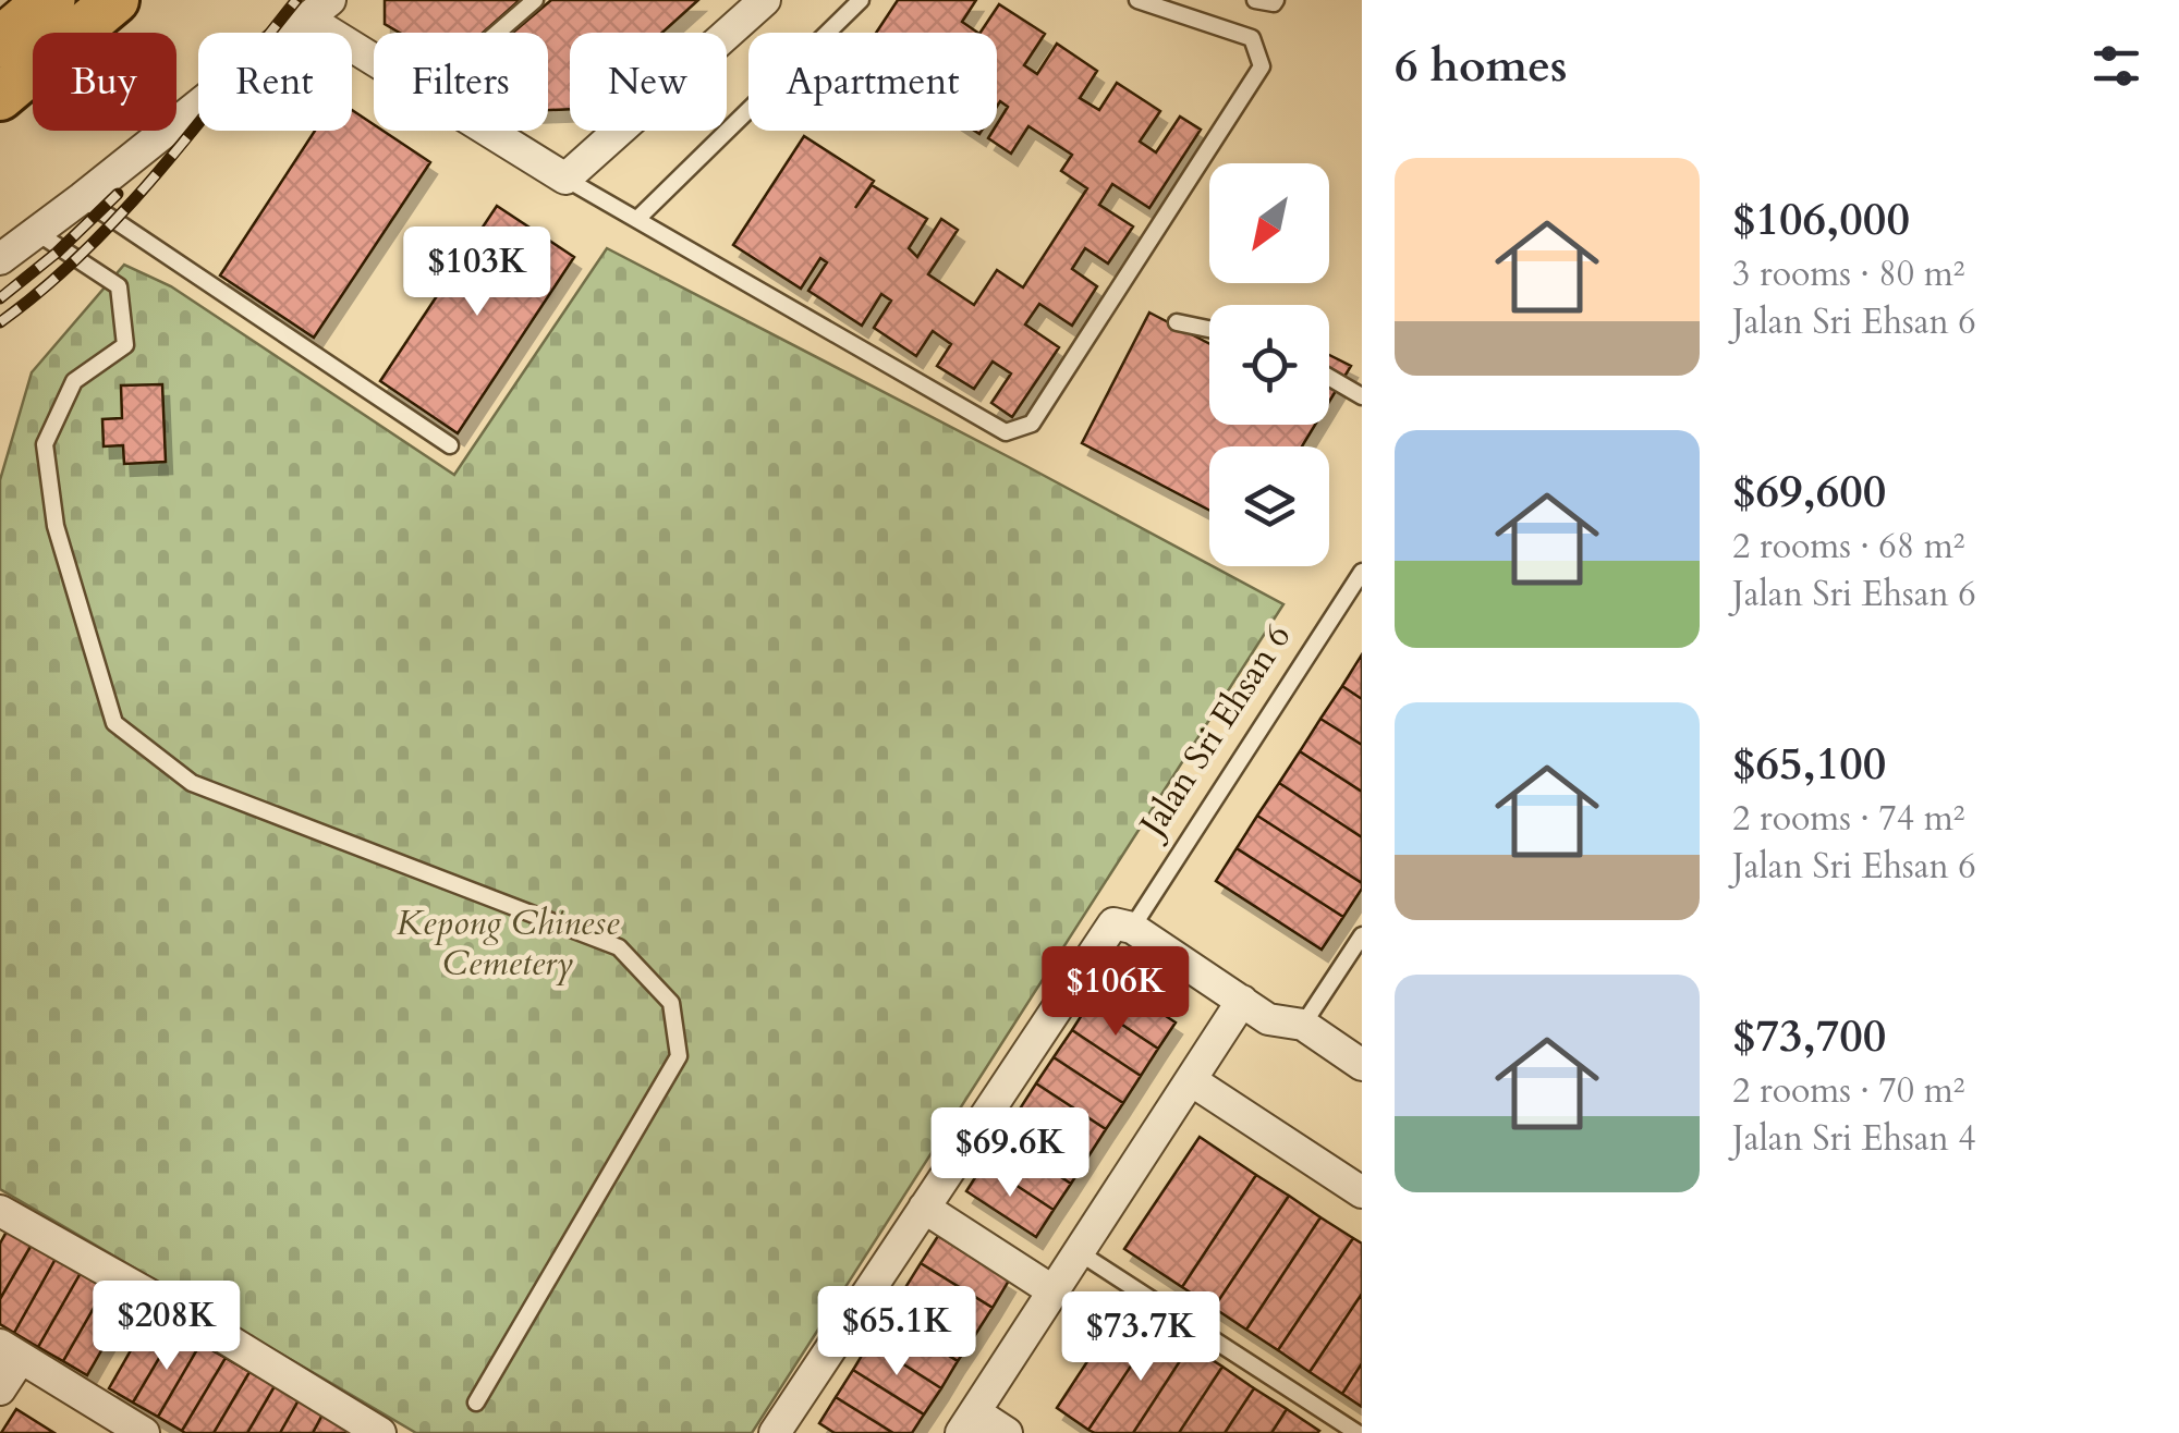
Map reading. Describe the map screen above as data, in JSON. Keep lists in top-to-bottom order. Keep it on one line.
{"streets":{"street":["Jalan Sri Ehsan 6"]},"parks":["Kepong Chinese Cemetery"],"north":"bottom left","page":{"heading":"6 homes","chip":["Buy","Rent","Filters","New","Apartment"],"list":[{"name":"$106,000","note":"3 rooms · 80 m² · Jalan Sri Ehsan 6"},{"name":"$69,600","note":"2 rooms · 68 m² · Jalan Sri Ehsan 6"},{"name":"$65,100","note":"2 rooms · 74 m² · Jalan Sri Ehsan 6"},{"name":"$73,700","note":"2 rooms · 70 m² · Jalan Sri Ehsan 4"}],"price":["$103K","$106K","$69.6K","$208K","$65.1K","$73.7K"]}}
